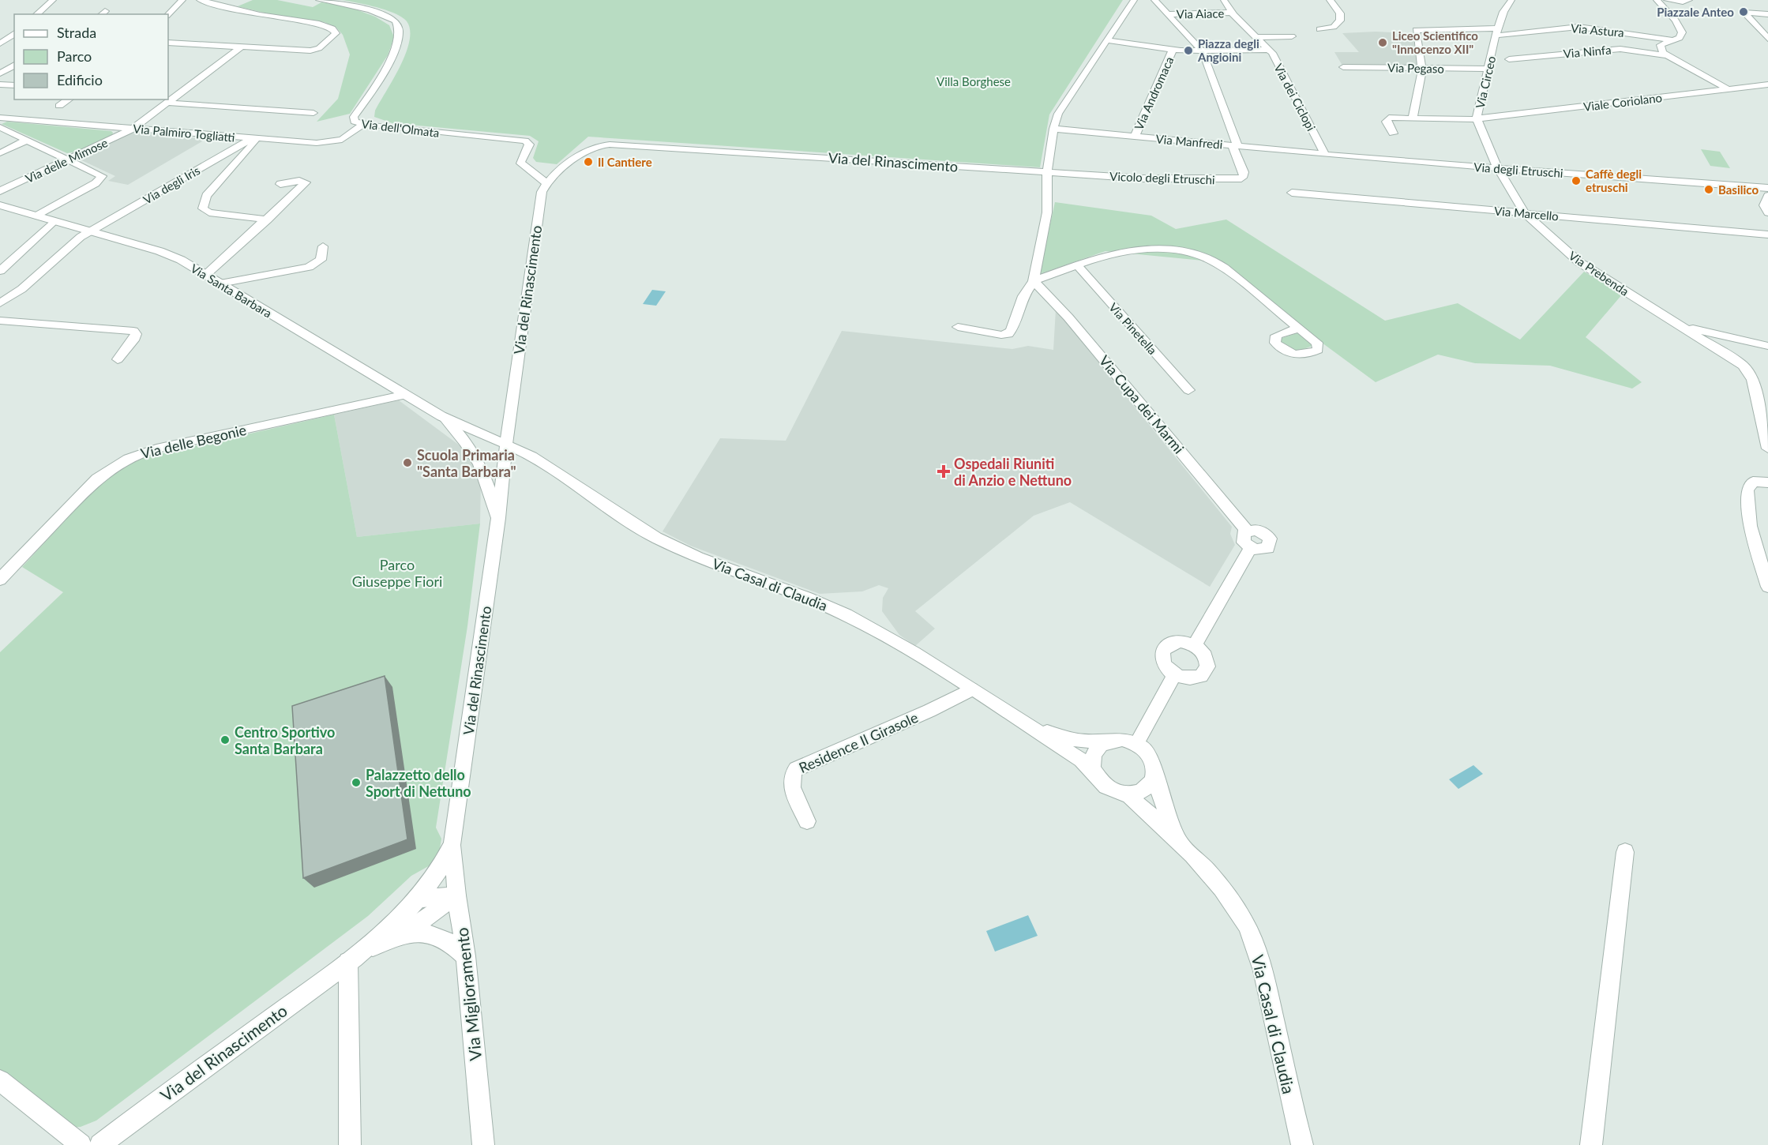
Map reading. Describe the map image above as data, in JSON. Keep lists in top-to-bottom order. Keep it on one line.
{"streets":{"street":["Via Aiace","Via Astura","Via Ninfa","Via Pegaso","Via Circeo","Via Andromaca","Via dei Ciclopi","Viale Coriolano","Via dell'Olmata","Via Palmiro Togliatti","Via Manfredi","Via delle Mimose","Via del Rinascimento","Via degli Etruschi","Vicolo degli Etruschi","Via degli Iris","Via Marcello","Via Prebenda","Via Santa Barbara","Via Pinetella","Via Cupa dei Marmi","Via delle Begonie","Via Casal di Claudia","Residence Il Girasole","Via Miglioramento"]},"crossings":[["Via Aiace","Via dei Ciclopi"],["Via Astura","Via Pegaso"],["Via Astura","Via Circeo"],["Via Pegaso","Via Circeo"],["Via Circeo","Viale Coriolano"],["Via Circeo","Via degli Etruschi"],["Via Circeo","Via Marcello"],["Via Circeo","Via Prebenda"],["Via Andromaca","Via Manfredi"],["Via dei Ciclopi","Via Manfredi"],["Via dei Ciclopi","Via degli Etruschi"],["Via dell'Olmata","Via Palmiro Togliatti"],["Via Palmiro Togliatti","Via delle Mimose"],["Via Palmiro Togliatti","Via degli Iris"],["Via Manfredi","Via degli Etruschi"],["Via Manfredi","Vicolo degli Etruschi"],["Via del Rinascimento","Vicolo degli Etruschi"],["Via del Rinascimento","Via Santa Barbara"],["Via del Rinascimento","Via Casal di Claudia"],["Via del Rinascimento","Via Miglioramento"],["Via degli Iris","Via Santa Barbara"],["Via Marcello","Via Prebenda"],["Via Santa Barbara","Via delle Begonie"],["Via Santa Barbara","Via Casal di Claudia"],["Via Casal di Claudia","Residence Il Girasole"]],"parks":["Villa Borghese","Parco Giuseppe Fiori"],"places":{"other":["Piazzale Anteo","Liceo Scientifico \"Innocenzo XII\"","Piazza degli Angioini","Il Cantiere","Caffè degli etruschi","Basilico","Scuola Primaria \"Santa Barbara\"","Centro Sportivo Santa Barbara","Palazzetto dello Sport di Nettuno"],"health":["Ospedali Riuniti di Anzio e Nettuno"]},"legend":["Strada","Parco","Edificio"]}
